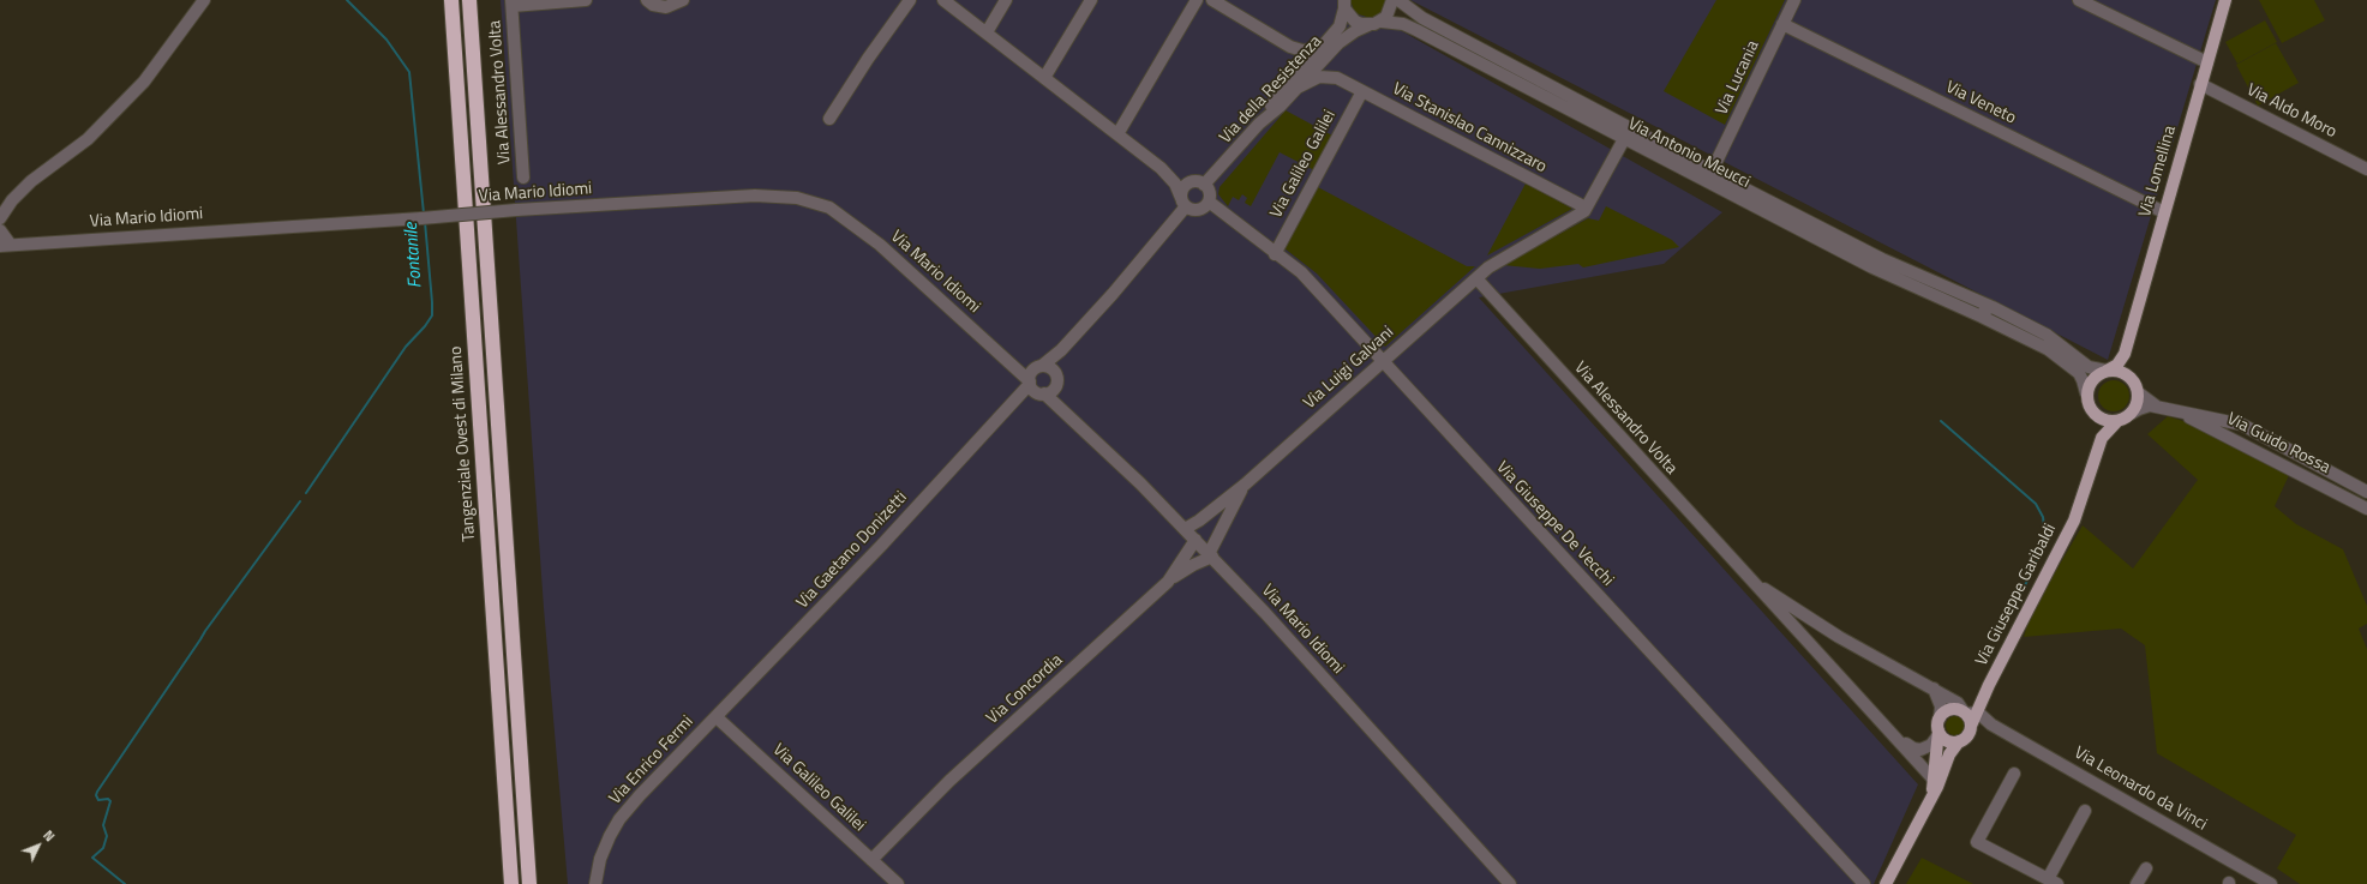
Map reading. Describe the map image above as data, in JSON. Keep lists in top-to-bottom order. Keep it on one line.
{"streets":{"highway":["Tangenziale Ovest di Milano"],"main road":["Via Lomellina","Via Giuseppe Garibaldi"],"street":["Via Lucania","Via della Resistenza","Via Alessandro Volta","Via Veneto","Via Aldo Moro","Via Stanislao Cannizzaro","Via Antonio Meucci","Via Galileo Galilei","Via Mario Idiomi","Via Luigi Galvani","Via Guido Rossa","Via Giuseppe De Vecchi","Via Gaetano Donizetti","Via Concordia","Via Enrico Fermi","Via Leonardo da Vinci"]},"crossings":[["Via Lucania","Via Veneto"],["Via Lucania","Via Antonio Meucci"],["Via della Resistenza","Via Antonio Meucci"],["Via della Resistenza","Via Giuseppe De Vecchi"],["Via Alessandro Volta","Via Luigi Galvani"],["Via Alessandro Volta","Via Giuseppe Garibaldi"],["Via Alessandro Volta","Via Leonardo da Vinci"],["Via Veneto","Via Lomellina"],["Via Aldo Moro","Via Lomellina"],["Via Stanislao Cannizzaro","Via Galileo Galilei"],["Via Stanislao Cannizzaro","Via Luigi Galvani"],["Via Antonio Meucci","Via Lomellina"],["Via Antonio Meucci","Via Guido Rossa"],["Via Galileo Galilei","Via Giuseppe De Vecchi"],["Via Galileo Galilei","Via Gaetano Donizetti"],["Via Galileo Galilei","Via Concordia"],["Via Galileo Galilei","Via Enrico Fermi"],["Via Lomellina","Via Guido Rossa"],["Via Mario Idiomi","Via Luigi Galvani"],["Via Mario Idiomi","Via Gaetano Donizetti"],["Via Mario Idiomi","Via Concordia"],["Via Luigi Galvani","Via Giuseppe De Vecchi"],["Via Gaetano Donizetti","Via Enrico Fermi"],["Via Giuseppe Garibaldi","Via Leonardo da Vinci"]],"water":["Fontanile"],"north":"top right"}
